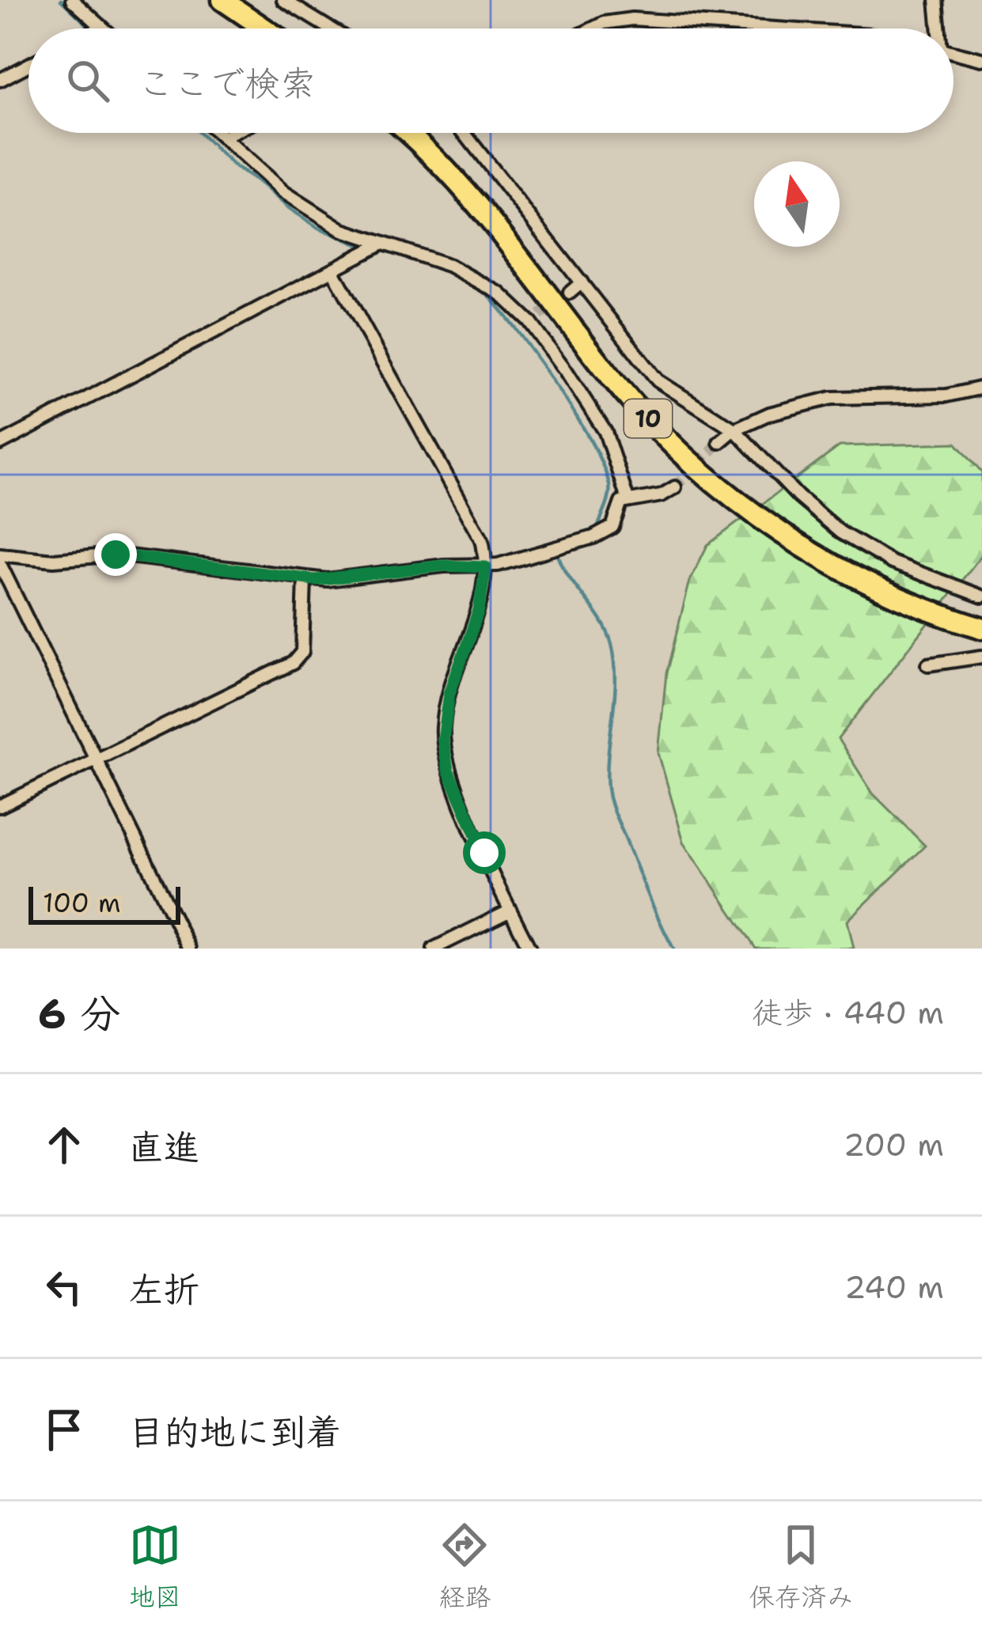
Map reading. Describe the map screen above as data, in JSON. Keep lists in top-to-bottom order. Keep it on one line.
{"streets":{"highway":["10"]},"scale_bar":"100 m","north":"top","page":{"search":"ここで検索","scale":"100 m","heading":["6 分","徒歩 · 440 m"],"list":[["直進","200 m"],["左折","240 m"],"目的地に到着"],"nav":["地図","経路","保存済み"]}}
